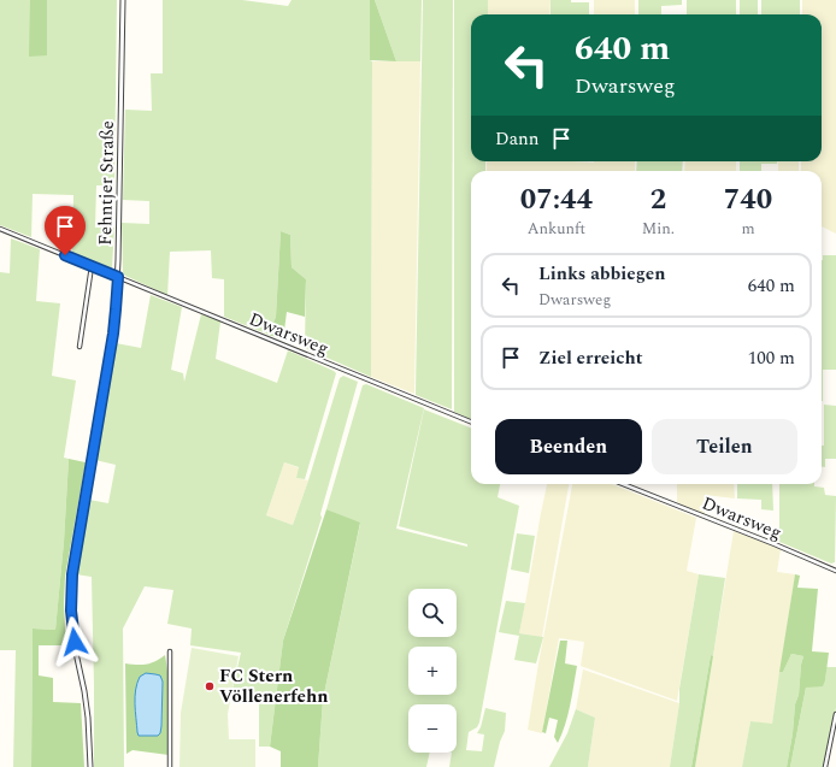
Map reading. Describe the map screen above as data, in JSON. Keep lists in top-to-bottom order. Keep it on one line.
{"streets":{"street":["Fehntjer Straße","Dwarsweg"]},"crossings":[["Fehntjer Straße","Dwarsweg"]],"places":["FC Stern Völlenerfehn"],"page":{"turn":["640 m","Dwarsweg"],"then":"Dann","eta":["07:44","Ankunft","2","Min.","740","m"],"list":[{"name":"Links abbiegen","note":"Dwarsweg","value":"640 m"},{"name":"Ziel erreicht","value":"100 m"}],"buttons":["Beenden","Teilen"],"map_buttons":["+","−"]}}
